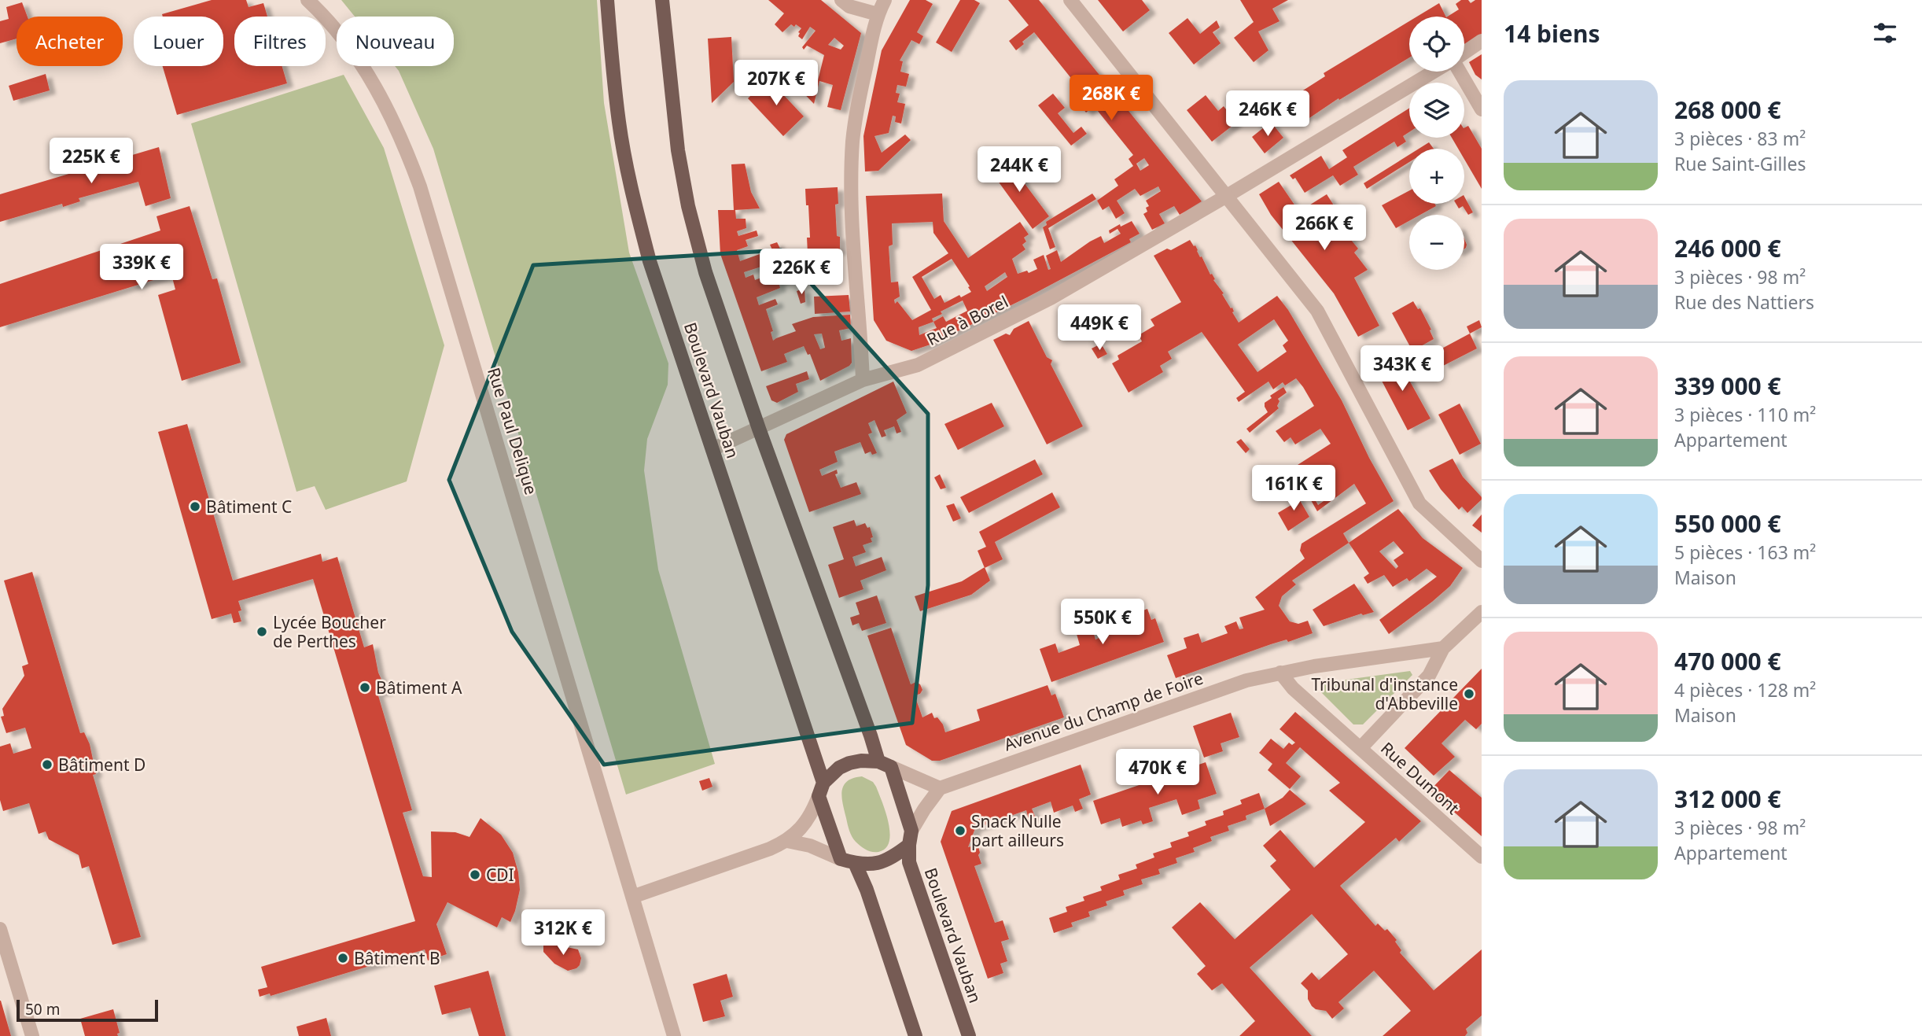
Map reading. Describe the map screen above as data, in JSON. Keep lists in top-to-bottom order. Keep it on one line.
{"streets":{"main road":["Boulevard Vauban"],"street":["Rue à Borel","Rue Paul Delique","Avenue du Champ de Foire","Rue Dumont"]},"crossings":[["Rue à Borel","Boulevard Vauban"],["Avenue du Champ de Foire","Rue Dumont"]],"places":["Bâtiment C","Lycée Boucher de Perthes","Bâtiment A","Tribunal d'instance d'Abbeville","Bâtiment D","Snack Nulle part ailleurs","CDI","Bâtiment B"],"scale_bar":"50 m","page":{"heading":"14 biens","map_buttons":["+","−"],"chip":["Acheter","Louer","Filtres","Nouveau"],"price":["207K €","268K €","246K €","225K €","244K €","266K €","339K €","226K €","449K €","343K €","161K €","550K €","470K €","312K €"],"list":[{"name":"268 000 €","note":"3 pièces · 83 m² · Rue Saint-Gilles"},{"name":"246 000 €","note":"3 pièces · 98 m² · Rue des Nattiers"},{"name":"339 000 €","note":"3 pièces · 110 m² · Appartement"},{"name":"550 000 €","note":"5 pièces · 163 m² · Maison"},{"name":"470 000 €","note":"4 pièces · 128 m² · Maison"},{"name":"312 000 €","note":"3 pièces · 98 m² · Appartement"}],"scale":"50 m"}}
